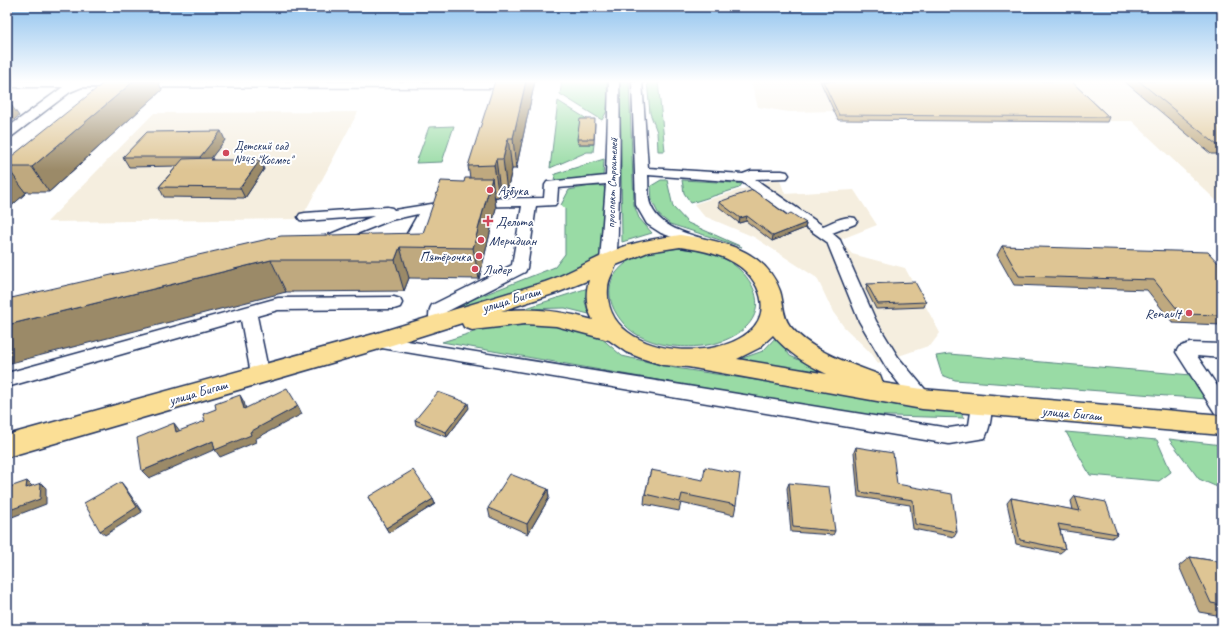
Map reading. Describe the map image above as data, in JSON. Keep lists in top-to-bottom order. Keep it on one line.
{"streets":{"main road":["улица Бигаш"],"street":["проспект Строителей"]},"crossings":[["проспект Строителей","улица Бигаш"]],"places":{"other":["Детский сад №45 \"Космос\"","Азбука","Меридиан","Пятёрочка","Лидер","Renault"],"health":["Дельта"]}}
